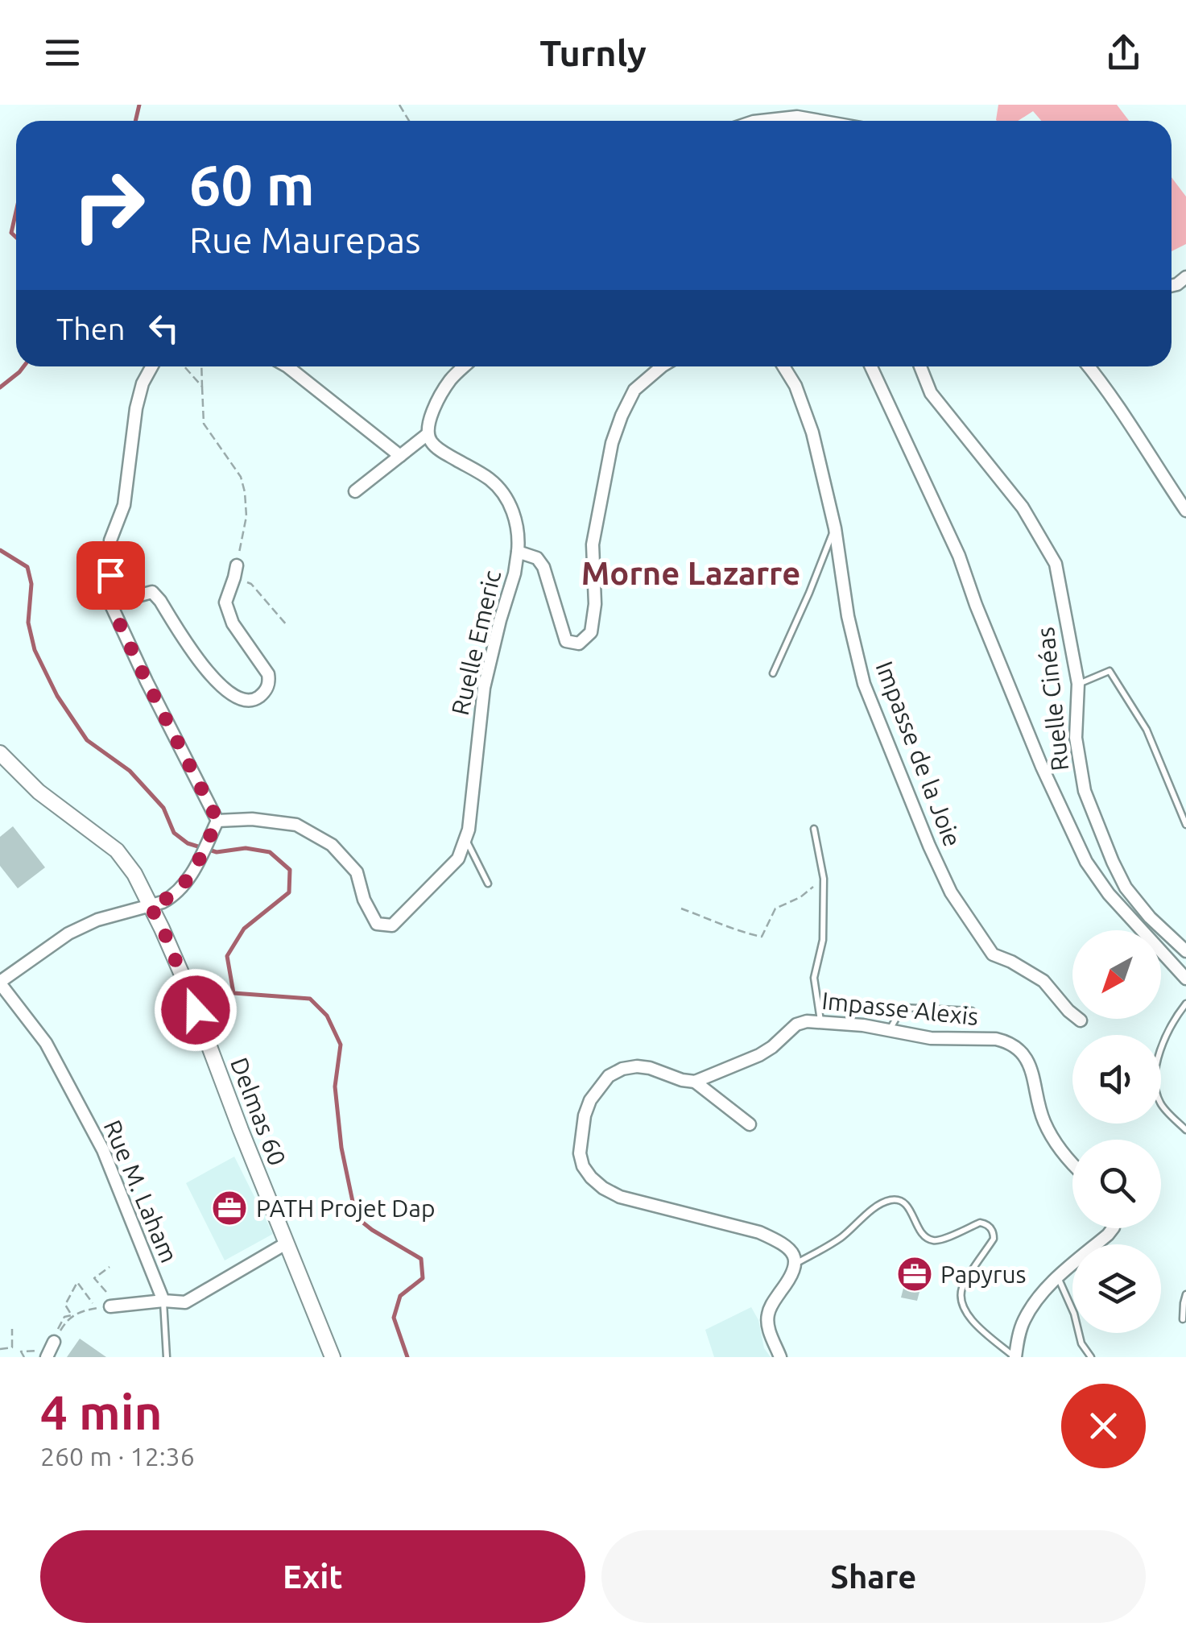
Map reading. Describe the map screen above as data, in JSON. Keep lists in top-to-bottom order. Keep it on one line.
{"streets":{"street":["Ruelle Emeric","Ruelle Cinéas","Impasse de la Joie","Impasse Alexis","Delmas 60","Rue M. Laham"]},"crossings":[["Delmas 60","Rue M. Laham"]],"districts":["Morne Lazarre"],"places":{"office":["PATH Projet Dap","Papyrus"]},"north":"bottom left","page":{"header":"Turnly","turn":["60 m","Rue Maurepas"],"then":"Then","heading":["4 min","260 m · 12:36"],"buttons":["Exit","Share"]}}
